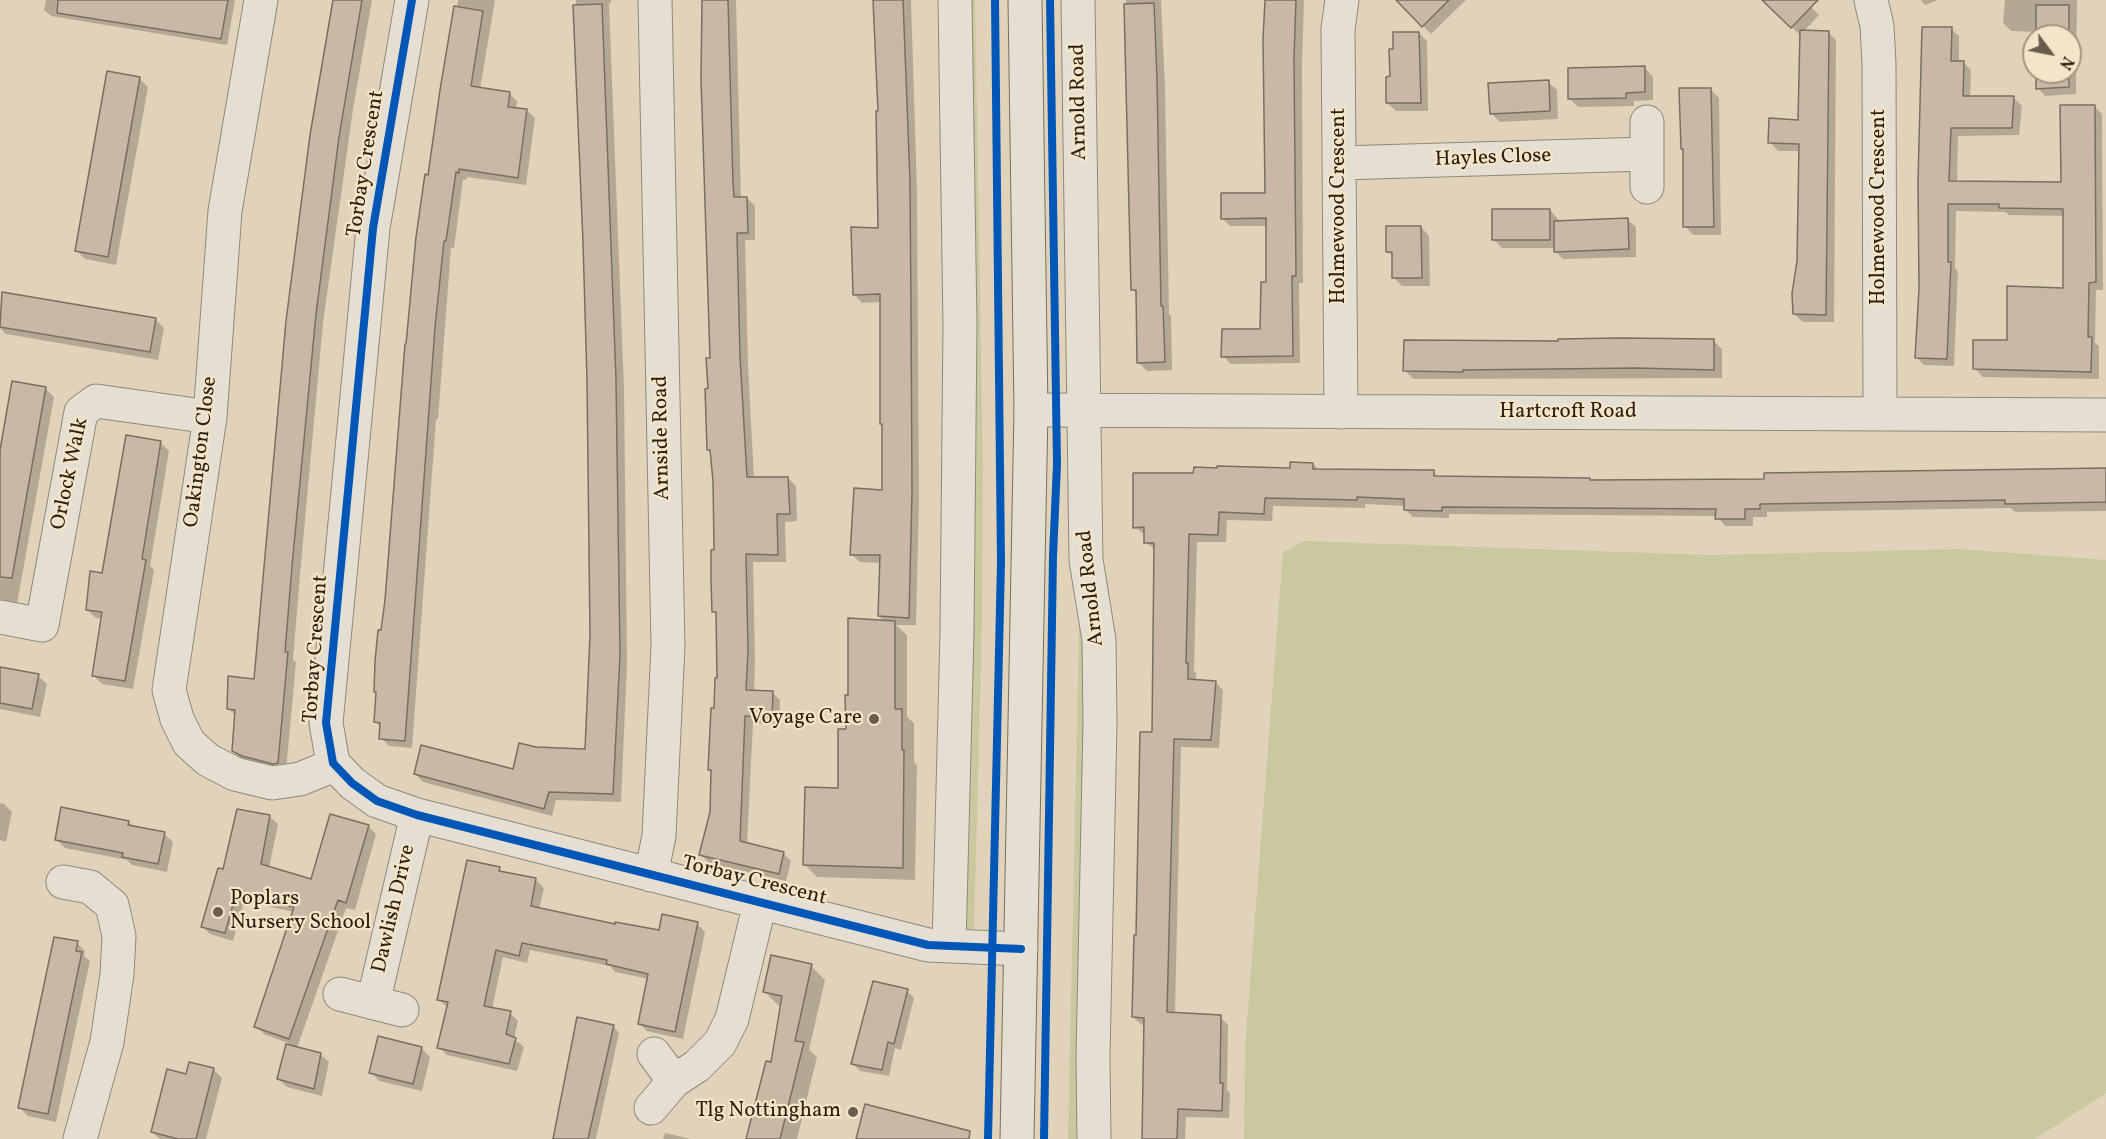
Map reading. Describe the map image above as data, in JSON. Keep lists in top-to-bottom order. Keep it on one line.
{"streets":{"street":["Arnold Road","Hayles Close","Torbay Crescent","Holmewood Crescent","Hartcroft Road","Arnside Road","Oakington Close","Orlock Walk","Dawlish Drive"]},"crossings":[["Arnold Road","Hartcroft Road"],["Hayles Close","Holmewood Crescent"],["Torbay Crescent","Arnside Road"],["Torbay Crescent","Oakington Close"],["Torbay Crescent","Dawlish Drive"],["Holmewood Crescent","Hartcroft Road"],["Oakington Close","Orlock Walk"]],"places":["Voyage Care","Poplars Nursery School","Tlg Nottingham"],"north":"bottom right"}
